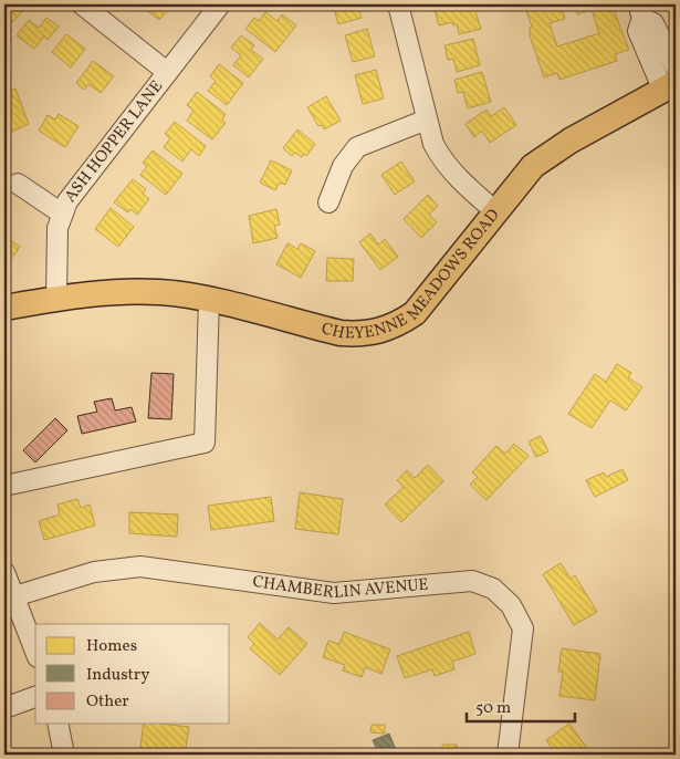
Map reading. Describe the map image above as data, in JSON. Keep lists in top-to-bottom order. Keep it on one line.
{"streets":{"main road":["CHEYENNE MEADOWS ROAD"],"street":["ASH HOPPER LANE","CHAMBERLIN AVENUE"]},"crossings":[["ASH HOPPER LANE","CHEYENNE MEADOWS ROAD"]],"legend":["Homes","Industry","Other"],"scale_bar":"50 m"}
